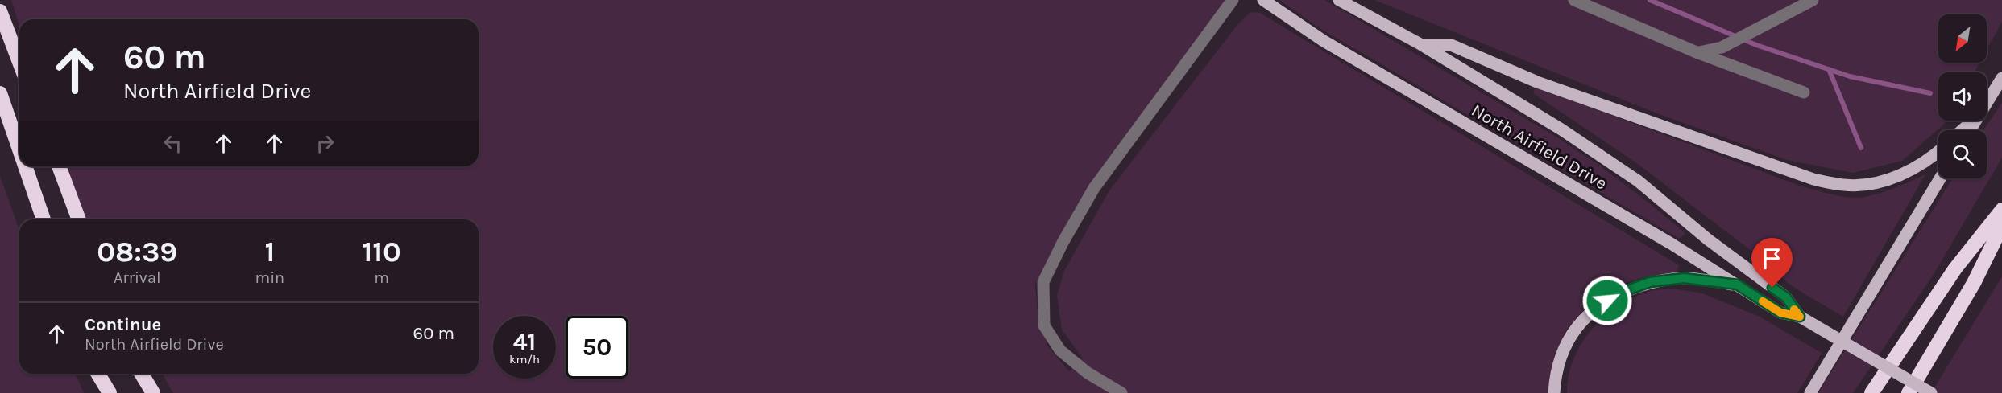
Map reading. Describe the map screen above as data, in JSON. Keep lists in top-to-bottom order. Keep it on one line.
{"streets":{"main road":["North Airfield Drive"]},"north":"bottom left","page":{"turn":["60 m","North Airfield Drive"],"eta":["08:39","Arrival","1","min","110","m"],"list":[{"name":"Continue","note":"North Airfield Drive","value":"60 m"}],"speed":"41 km/h","limit":"50"}}
